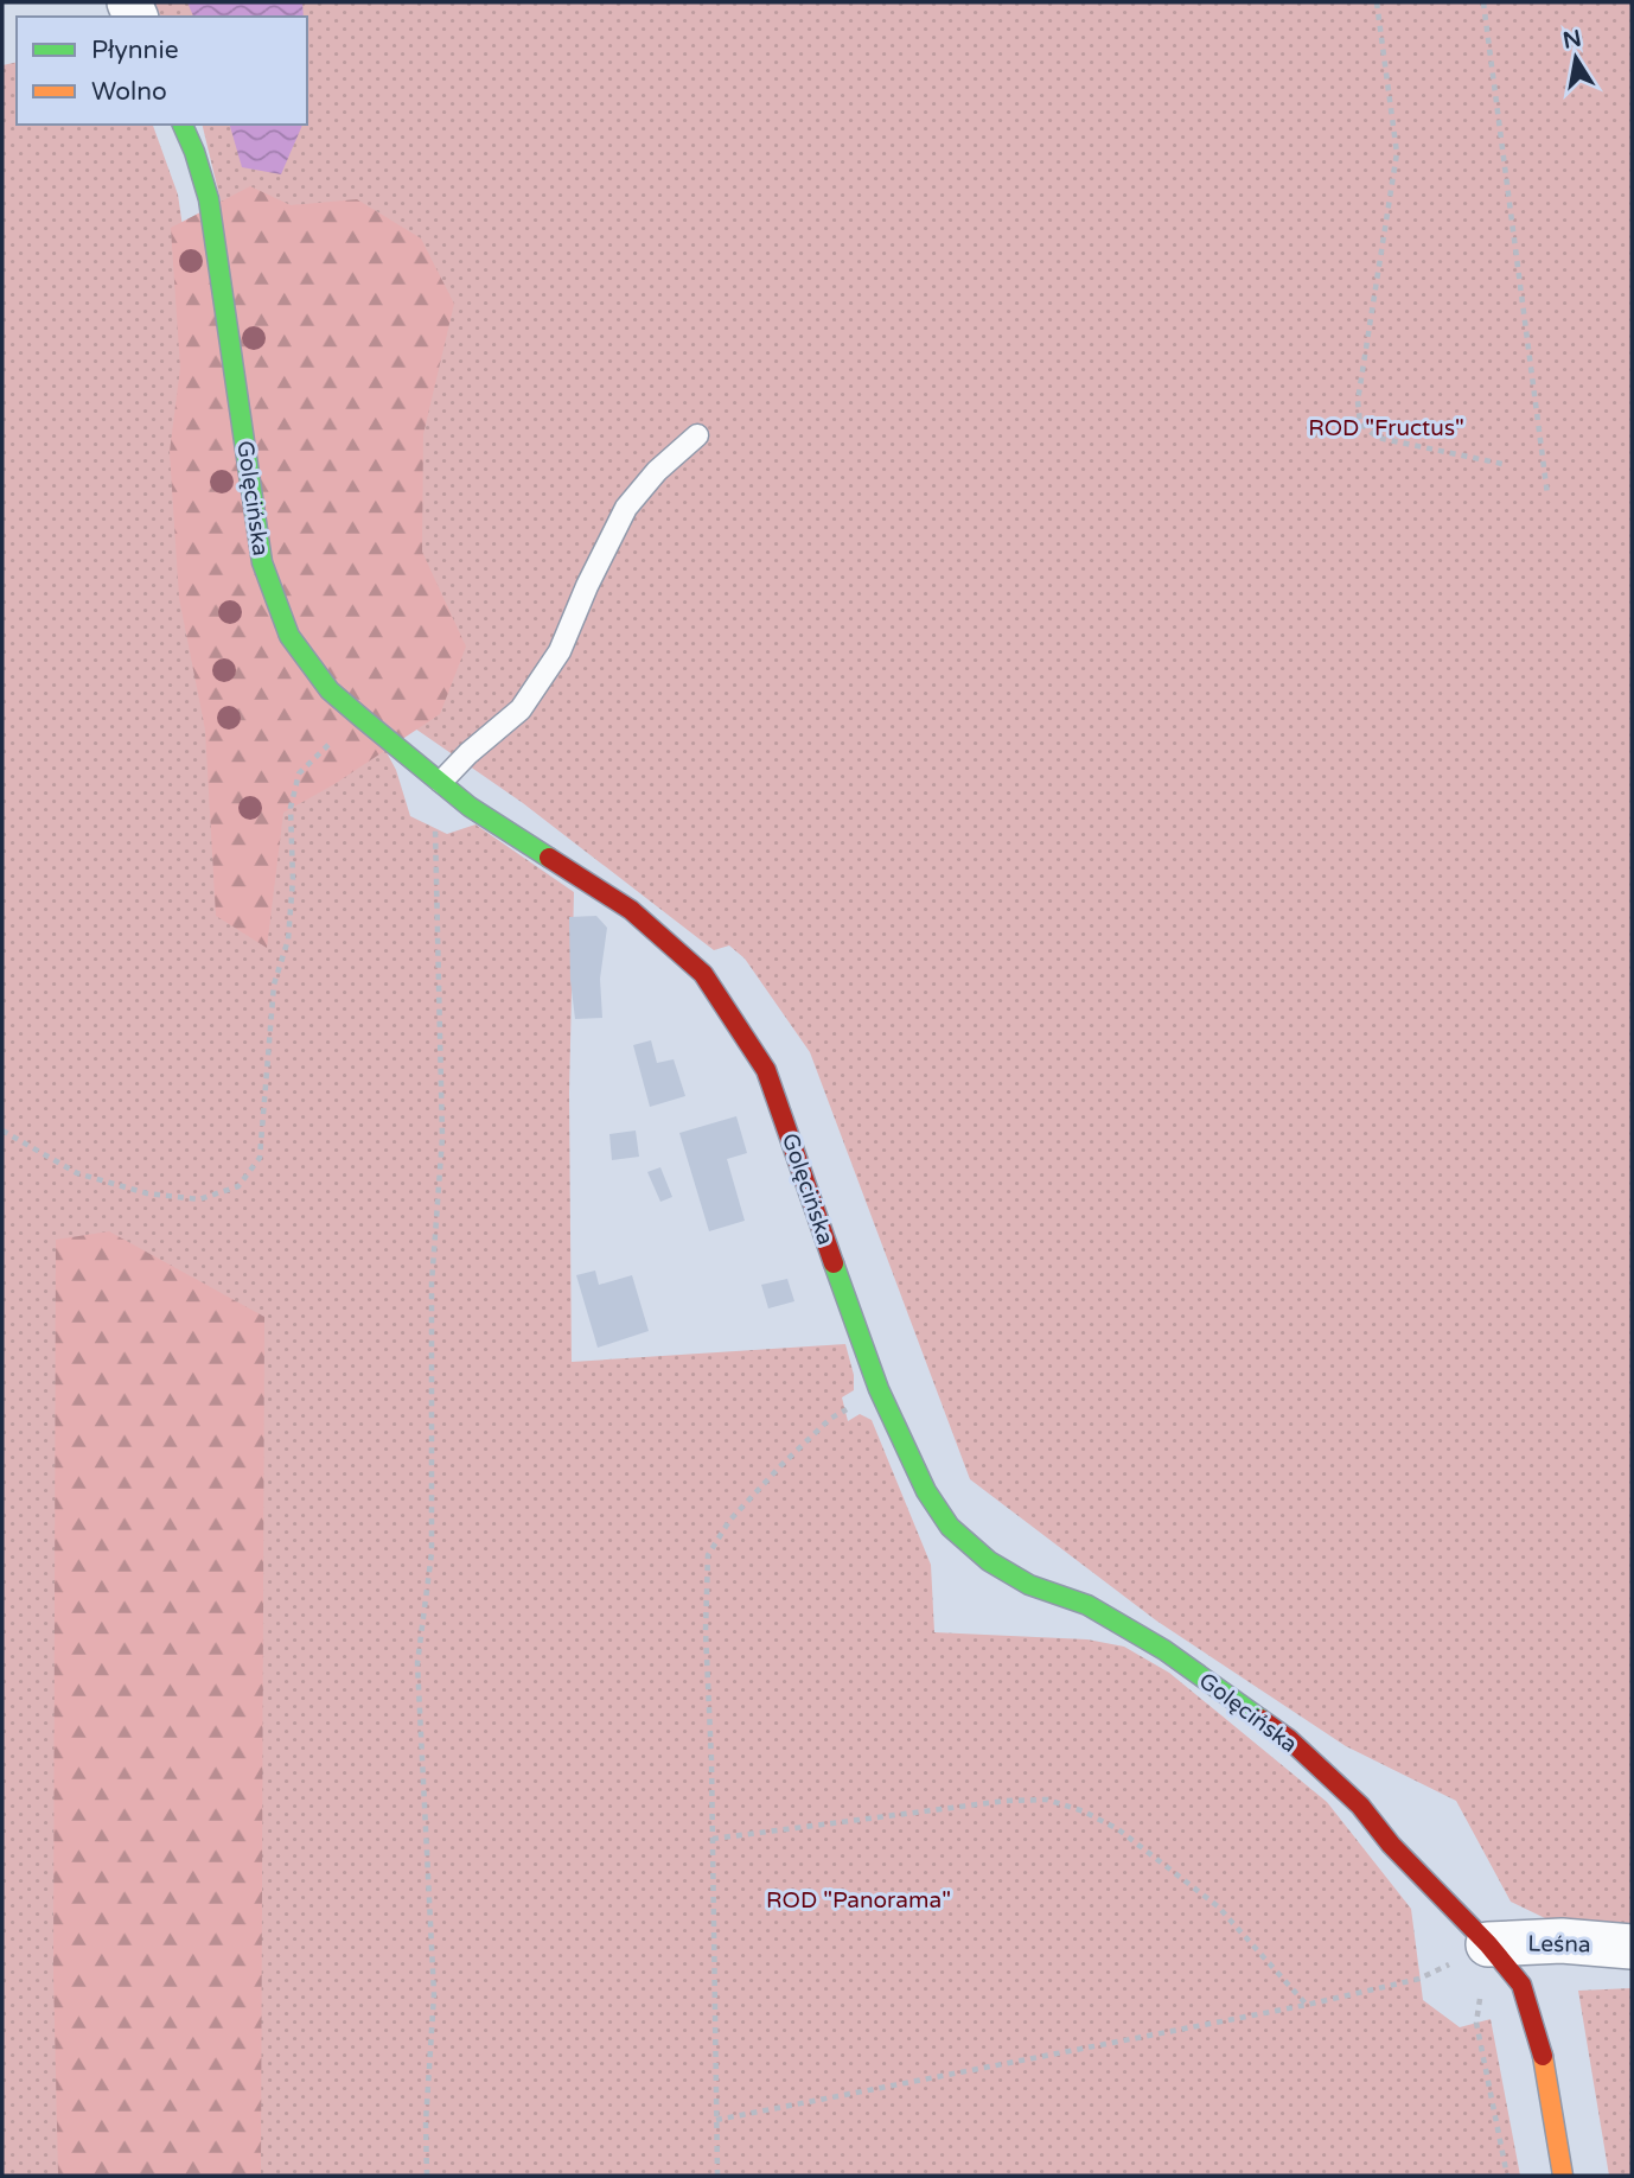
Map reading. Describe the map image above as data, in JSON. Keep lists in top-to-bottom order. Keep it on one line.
{"streets":{"street":["Golęcińska","Leśna"]},"crossings":[["Golęcińska","Leśna"]],"parks":["ROD \"Fructus\"","ROD \"Panorama\""],"legend":["Płynnie","Wolno"],"north":"top"}
